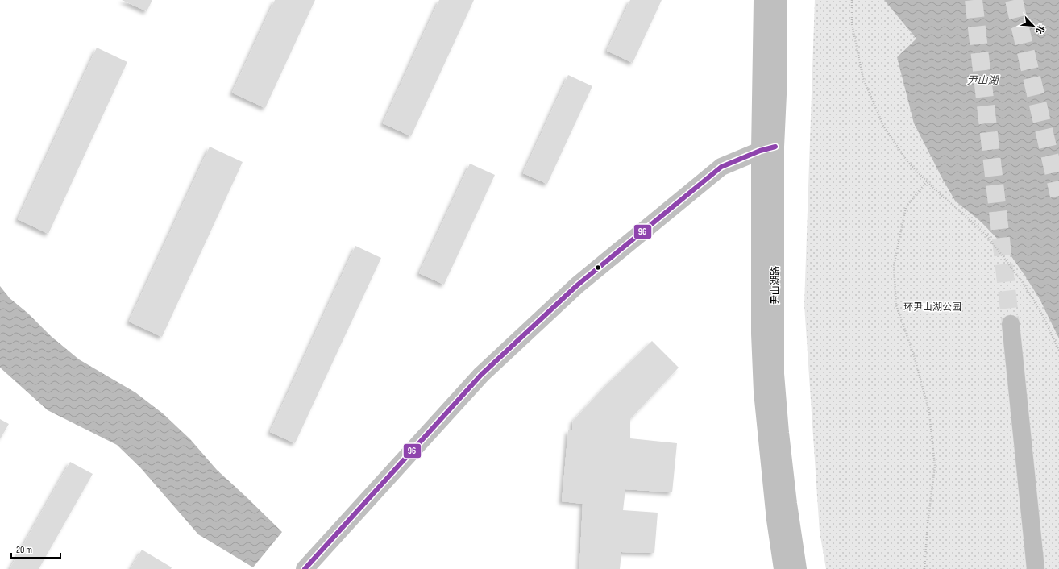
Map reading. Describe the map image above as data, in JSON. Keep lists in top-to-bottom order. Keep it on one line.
{"streets":{"main road":["尹山湖路"]},"water":["尹山湖"],"parks":["环尹山湖公园"],"lines":["transit line 96"],"scale_bar":"20 m","north":"bottom right"}
